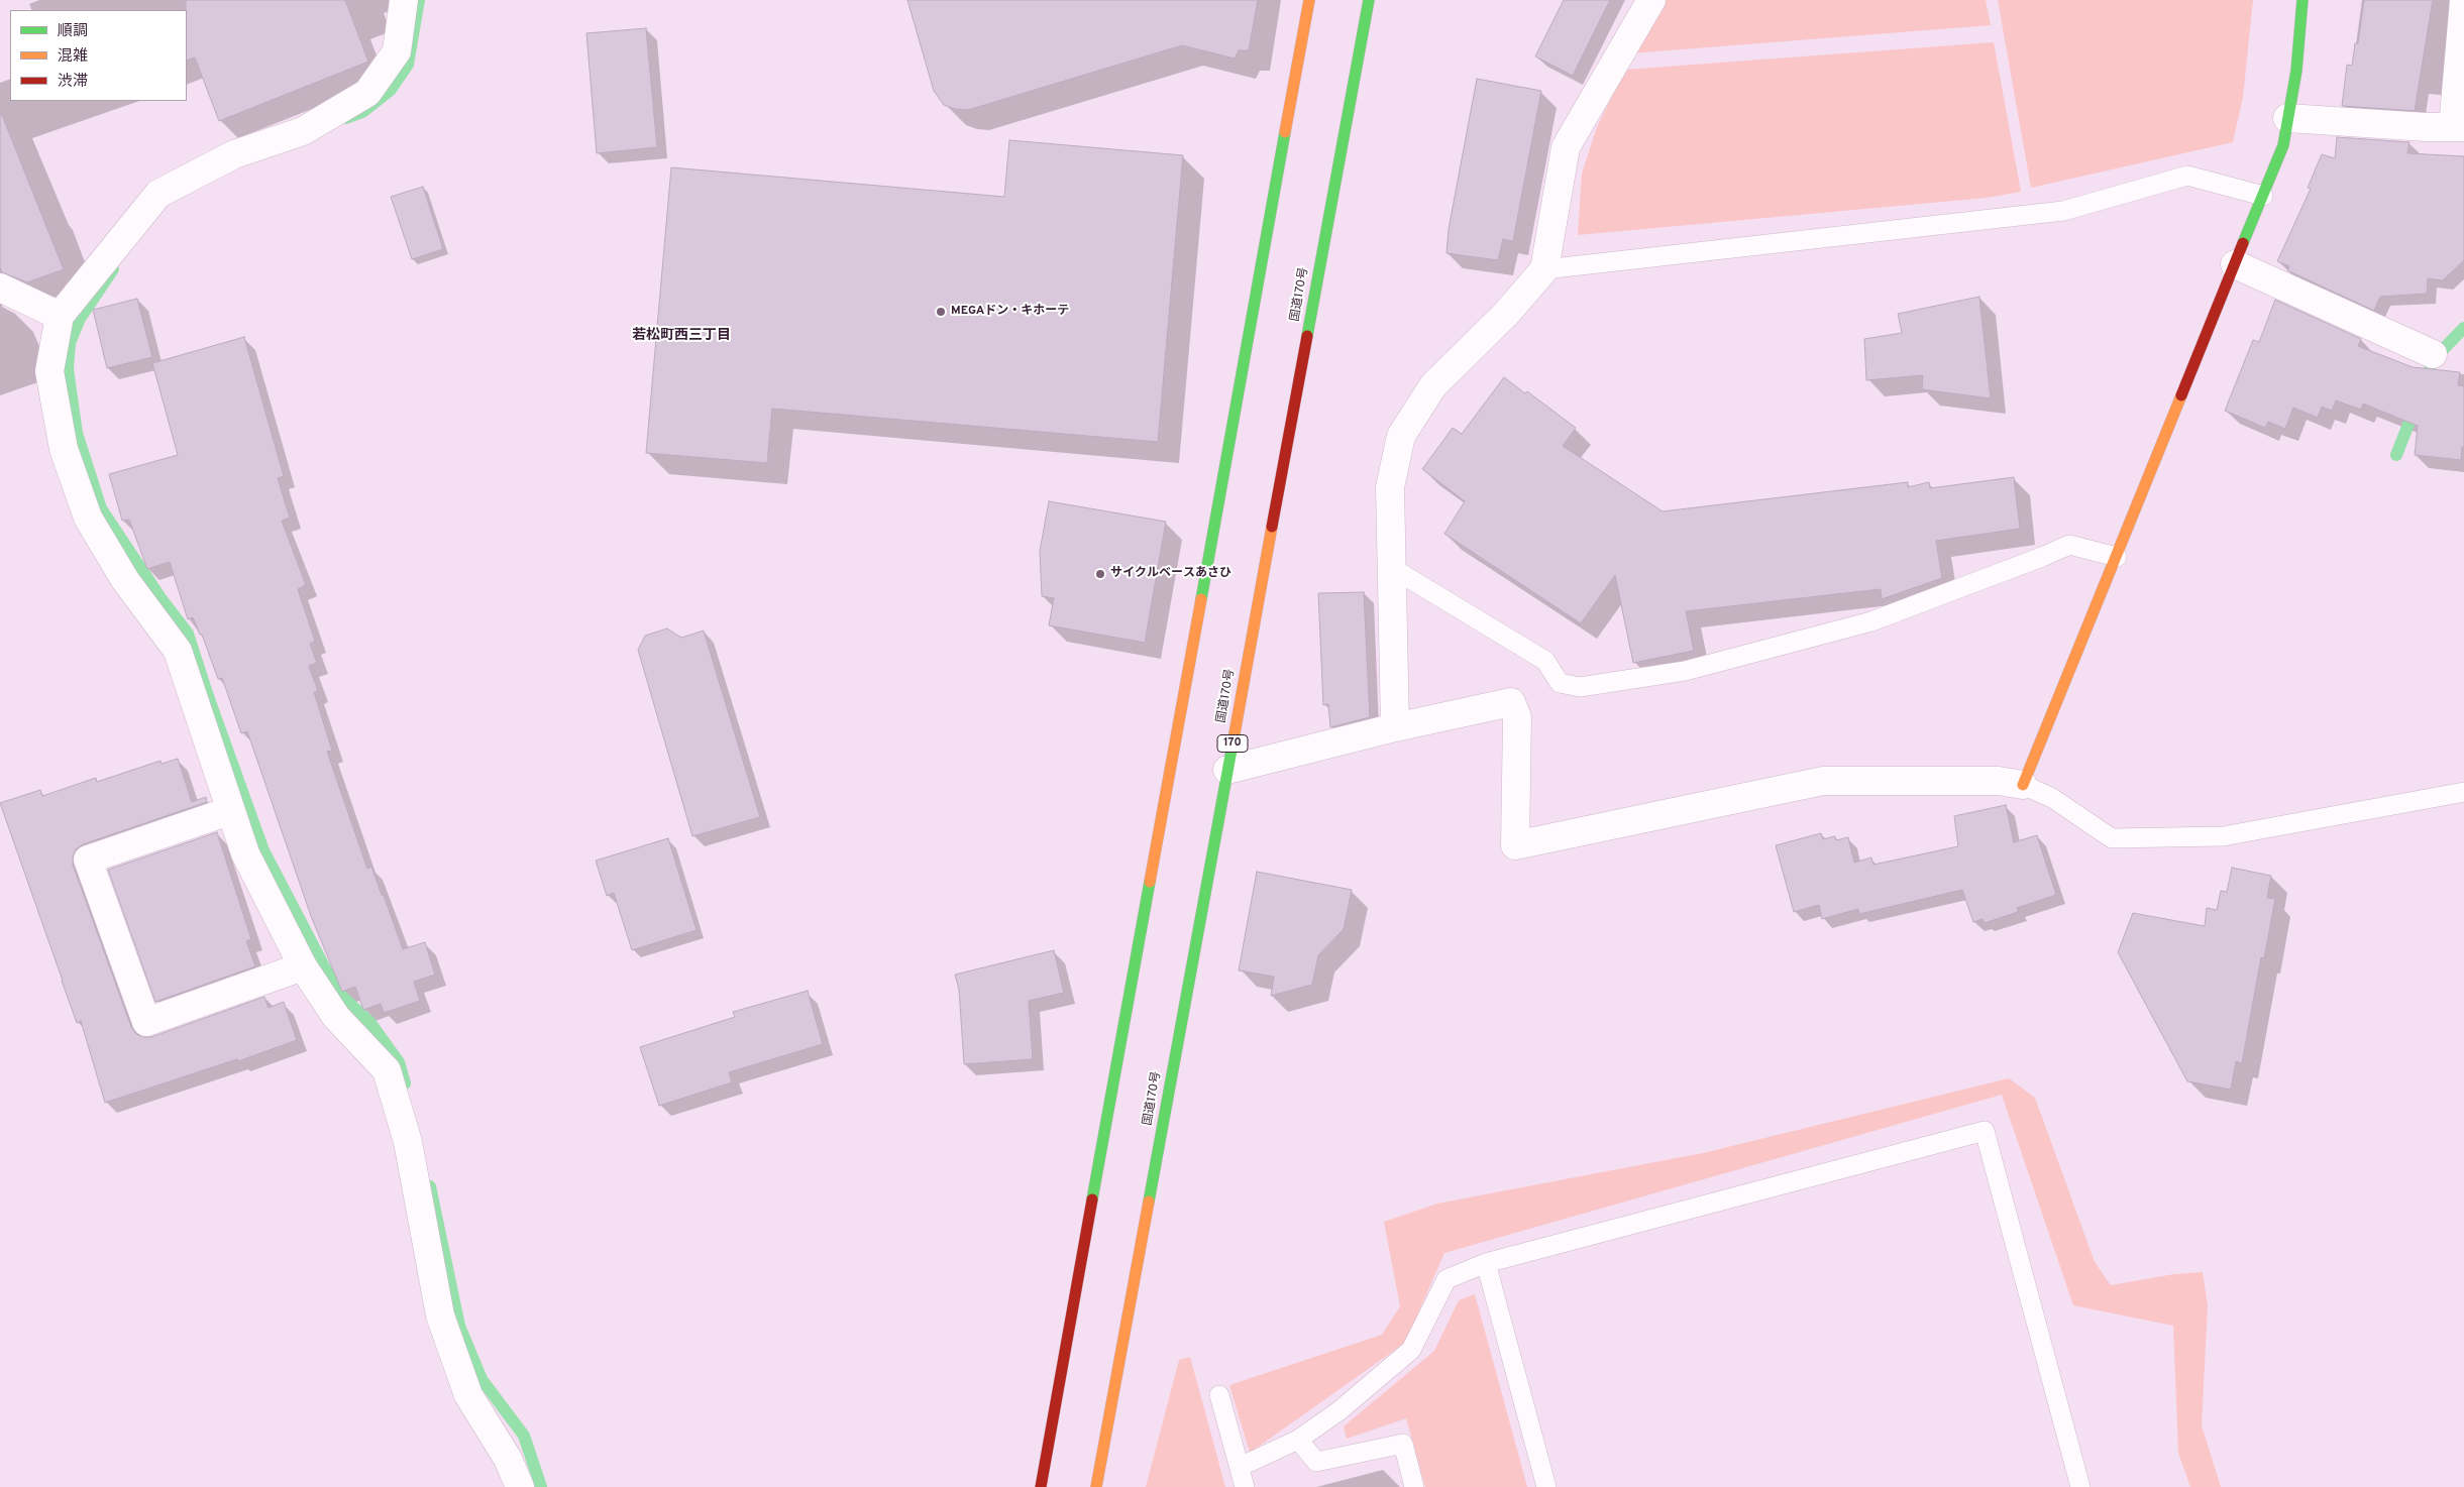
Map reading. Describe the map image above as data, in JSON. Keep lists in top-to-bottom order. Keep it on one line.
{"streets":{"main road":["国道170号","170"]},"districts":["若松町西三丁目"],"places":["MEGAドン・キホーテ","サイクルベースあさひ"],"legend":["順調","混雑","渋滞"]}
